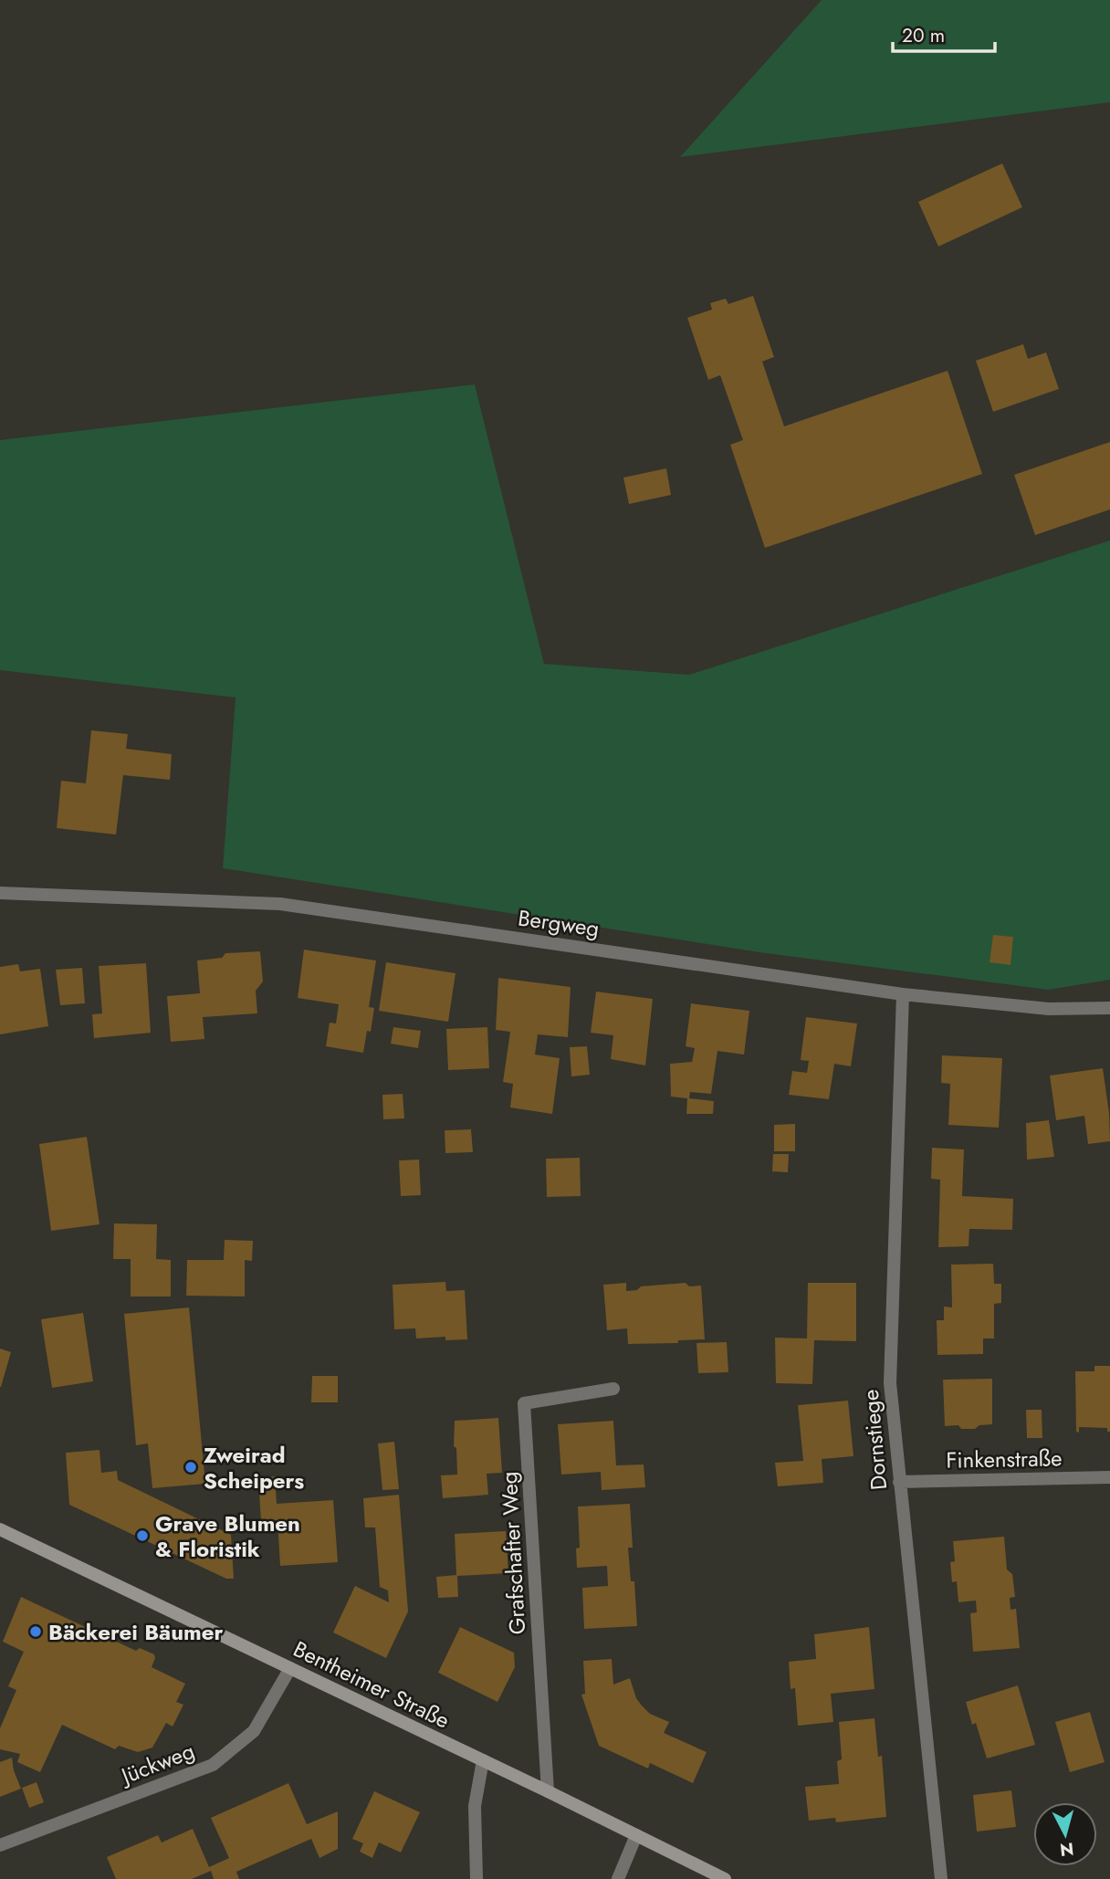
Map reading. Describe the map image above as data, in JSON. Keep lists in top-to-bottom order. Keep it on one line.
{"streets":{"main road":["Bentheimer Straße"],"street":["Bergweg","Dornstiege","Finkenstraße","Grafschafter Weg","Jückweg"]},"crossings":[["Bergweg","Dornstiege"],["Dornstiege","Finkenstraße"],["Grafschafter Weg","Bentheimer Straße"],["Bentheimer Straße","Jückweg"]],"places":["Zweirad Scheipers","Grave Blumen & Floristik","Bäckerei Bäumer"],"scale_bar":"20 m","north":"bottom"}
